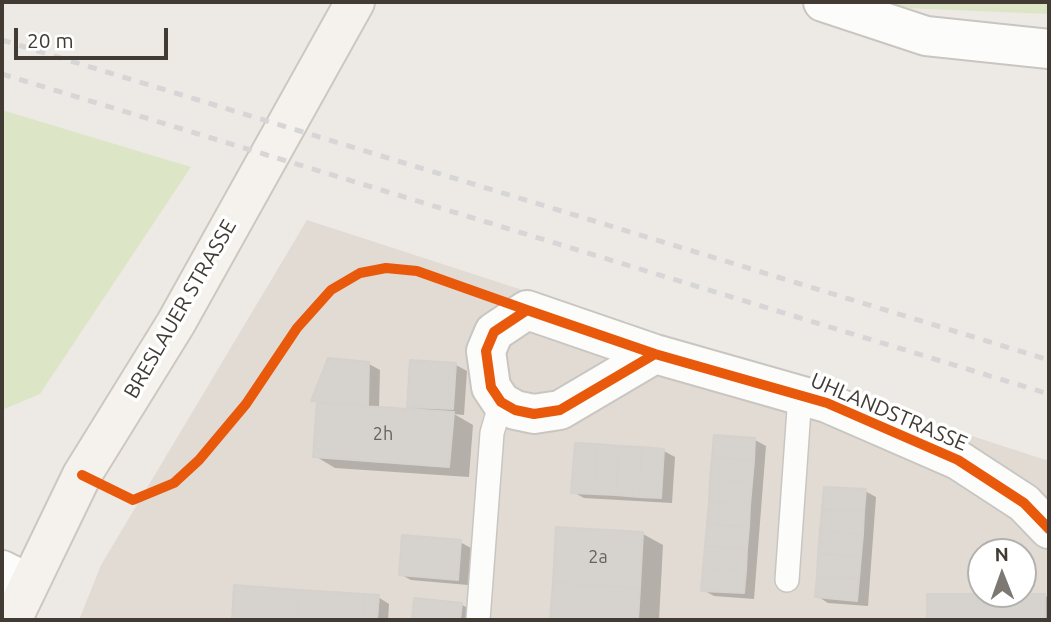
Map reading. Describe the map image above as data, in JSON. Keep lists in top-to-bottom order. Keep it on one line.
{"streets":{"main road":["BRESLAUER STRASSE"],"street":["UHLANDSTRASSE"]},"house_numbers":["2h","2a"],"scale_bar":"20 m","north":"top"}
